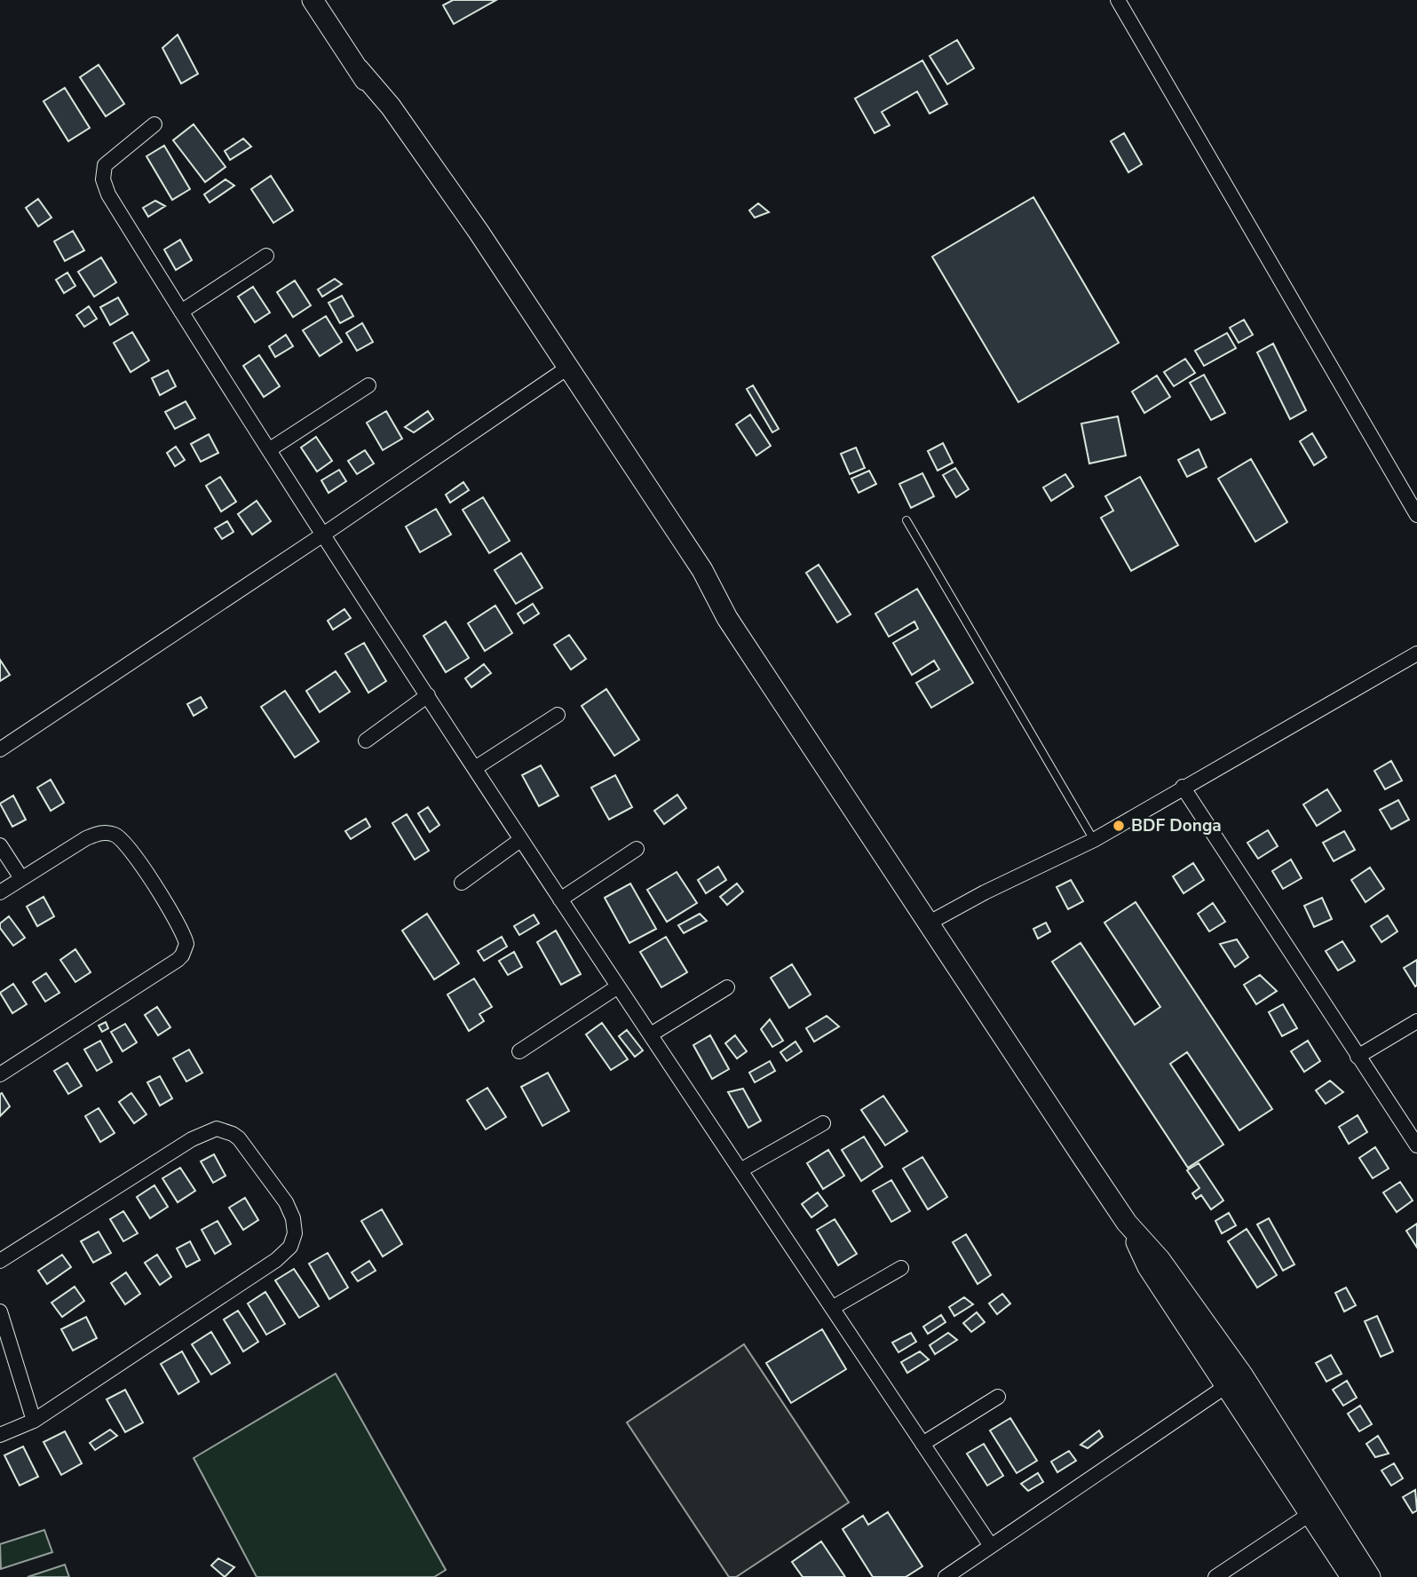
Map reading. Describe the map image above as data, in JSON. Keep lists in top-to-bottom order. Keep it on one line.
{"places":["BDF Donga"]}
